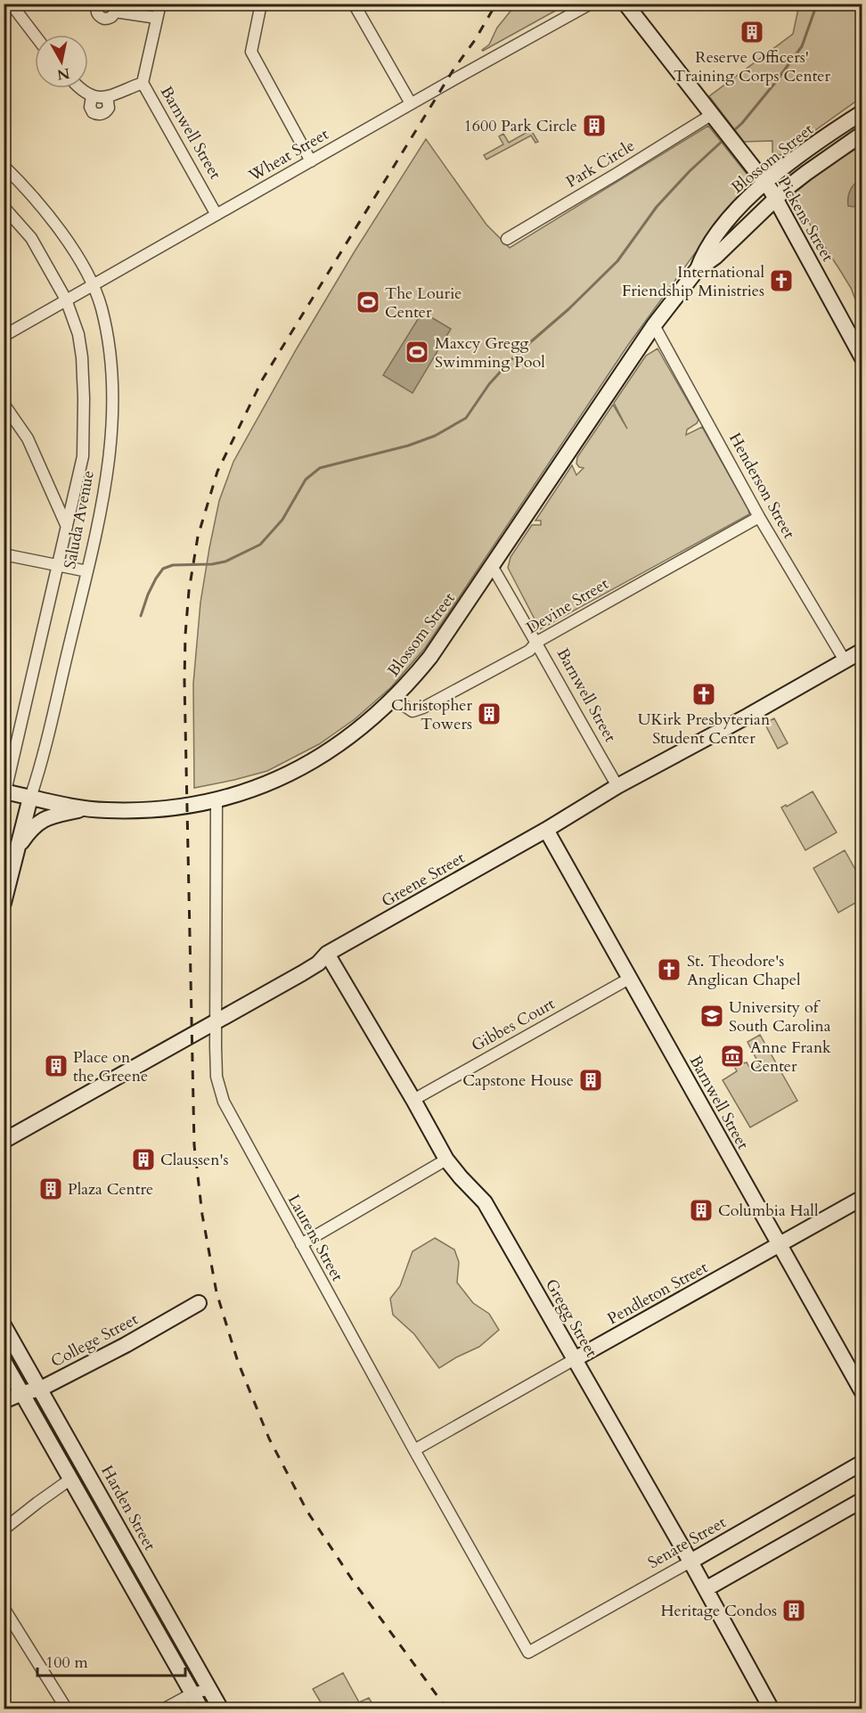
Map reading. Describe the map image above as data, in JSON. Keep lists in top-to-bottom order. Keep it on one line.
{"streets":{"street":["Barnwell Street","Wheat Street","Blossom Street","Park Circle","Pickens Street","Henderson Street","Saluda Avenue","Devine Street","Greene Street","Gibbes Court","Laurens Street","Pendleton Street","Gregg Street","College Street","Harden Street","Senate Street"]},"crossings":[["Barnwell Street","Wheat Street"],["Barnwell Street","Blossom Street"],["Barnwell Street","Devine Street"],["Barnwell Street","Greene Street"],["Barnwell Street","Gibbes Court"],["Barnwell Street","Pendleton Street"],["Wheat Street","Saluda Avenue"],["Blossom Street","Pickens Street"],["Blossom Street","Henderson Street"],["Blossom Street","Saluda Avenue"],["Blossom Street","Devine Street"],["Blossom Street","Laurens Street"],["Park Circle","Pickens Street"],["Henderson Street","Devine Street"],["Henderson Street","Greene Street"],["Greene Street","Laurens Street"],["Greene Street","Gregg Street"],["Gibbes Court","Gregg Street"],["Laurens Street","Pendleton Street"],["Laurens Street","Senate Street"],["Pendleton Street","Gregg Street"],["Gregg Street","Senate Street"],["College Street","Harden Street"]],"places":{"building":["Reserve Officers' Training Corps Center","1600 Park Circle","Christopher Towers","Place on the Greene","Capstone House","Claussen's","Plaza Centre","Columbia Hall","Heritage Condos"],"church":["International Friendship Ministries","UKirk Presbyterian Student Center","St. Theodore's Anglican Chapel"],"sports":["The Lourie Center","Maxcy Gregg Swimming Pool"],"school or university":["University of South Carolina"],"museum":["Anne Frank Center"]},"scale_bar":"100 m","north":"bottom"}
